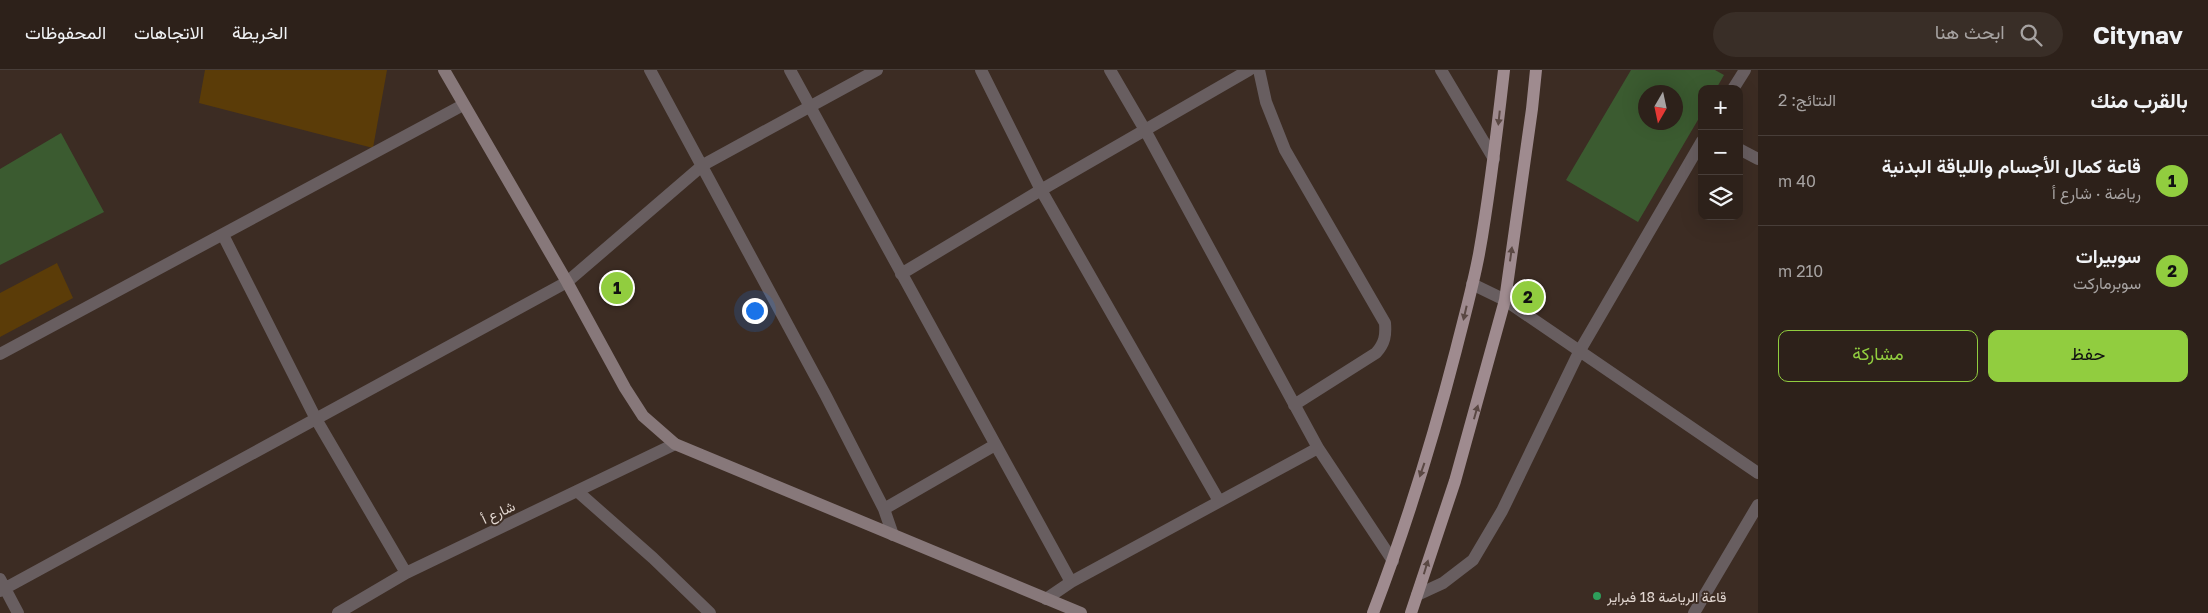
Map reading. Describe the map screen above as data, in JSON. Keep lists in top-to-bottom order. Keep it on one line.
{"streets":{"street":["شارع أ"]},"places":["قاعة الرياضة 18 فبراير"],"north":"bottom","page":{"header":"Citynav","search":"ابحث هنا","nav":["الخريطة","الاتجاهات","المحفوظات"],"heading":["بالقرب منك","النتائج: 2"],"map_buttons":["+","−"],"list":[{"mark":"1","name":"قاعة كمال الأجسام واللياقة البدنية","note":"رياضة · شارع أ","value":"40 m"},{"mark":"2","name":"سوبيرات","note":"سوبرماركت","value":"210 m"}],"pins":["1","2"],"buttons":["حفظ","مشاركة"]}}
